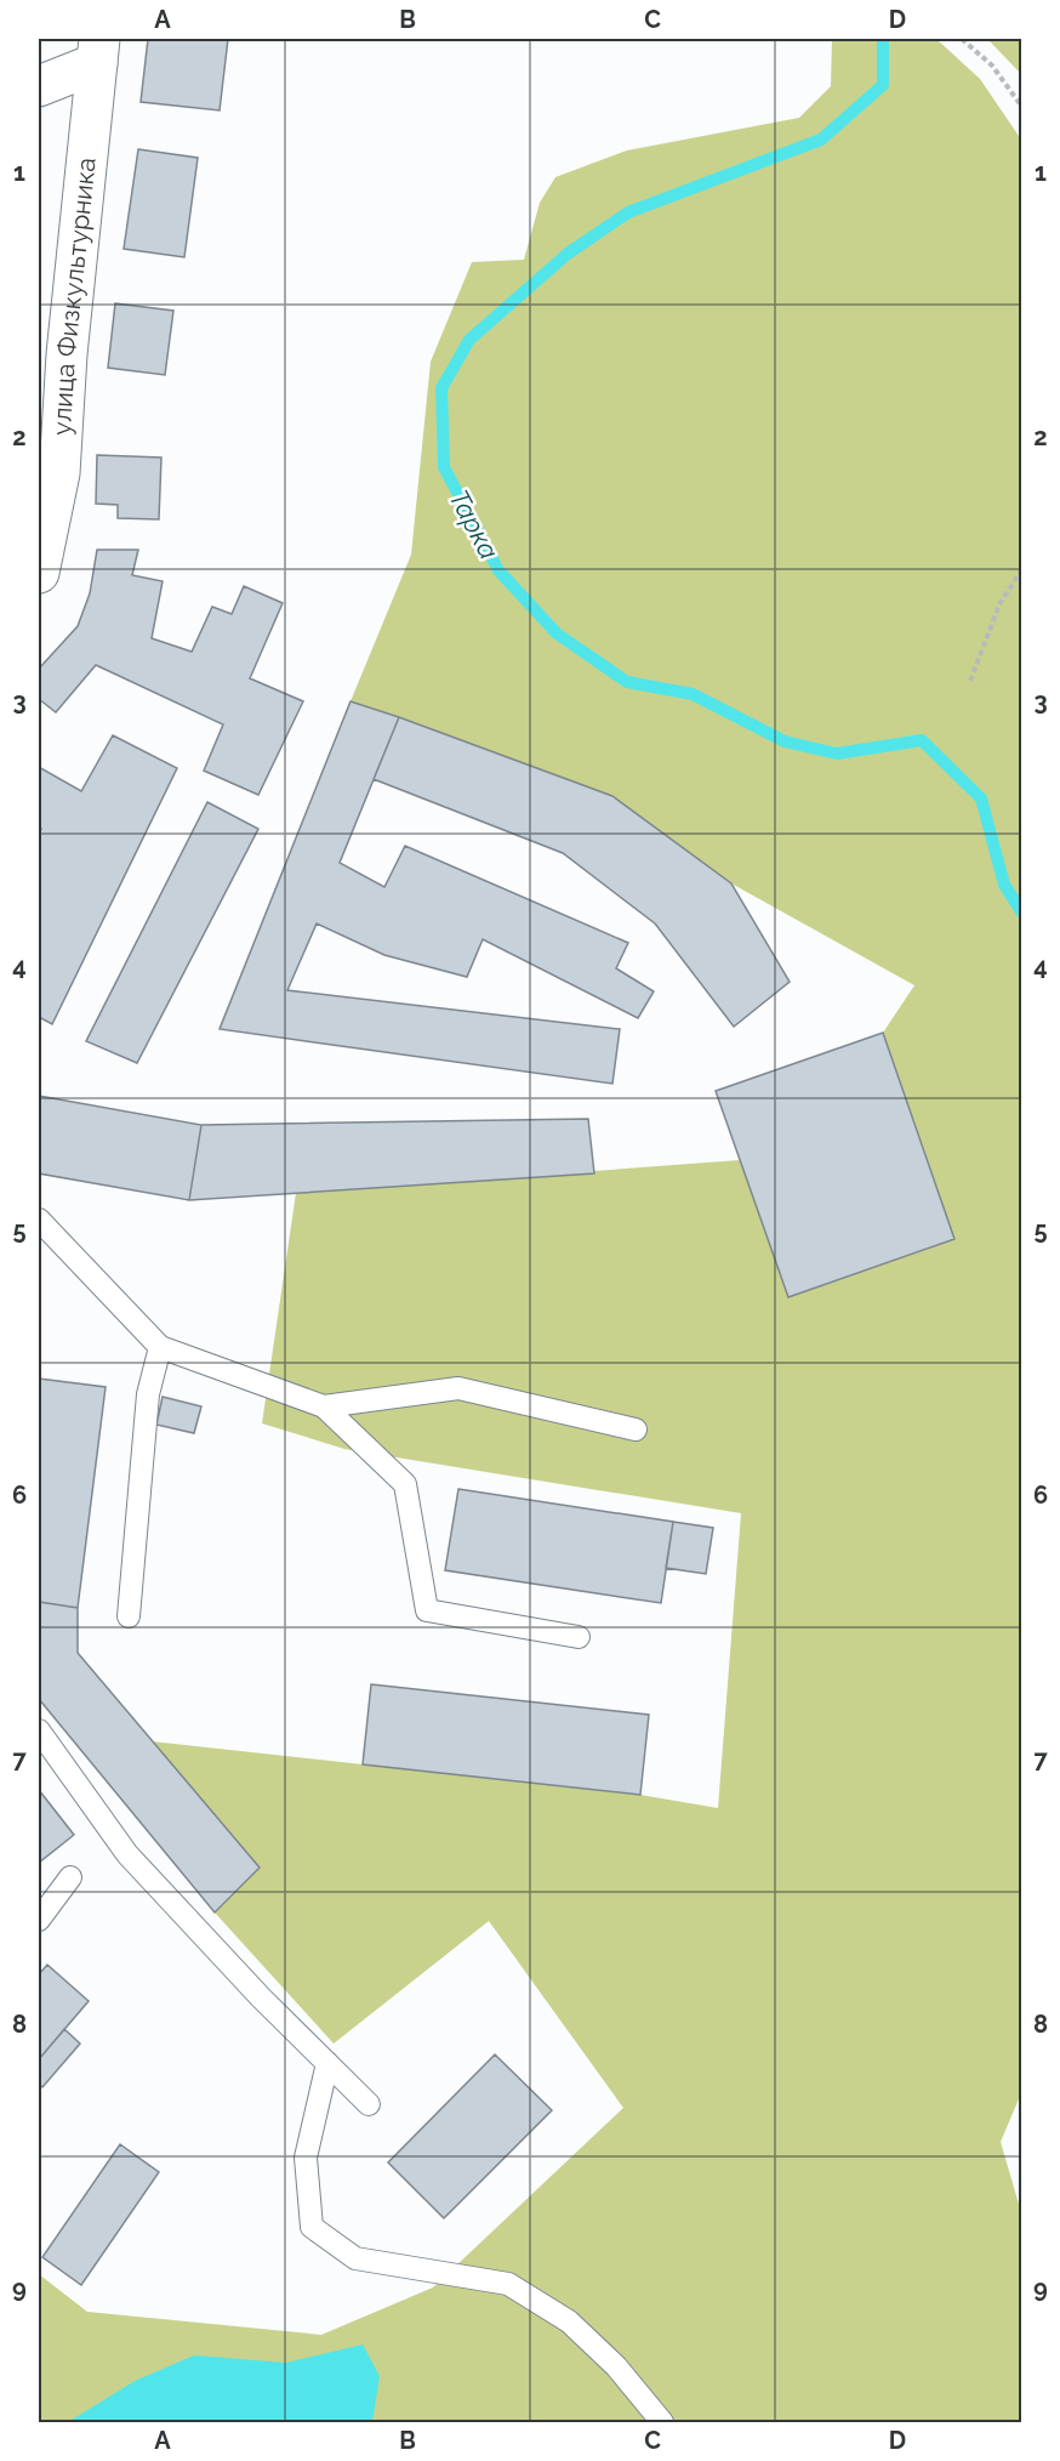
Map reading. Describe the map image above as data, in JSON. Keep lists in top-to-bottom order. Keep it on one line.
{"streets":{"street":["улица Физкультурника"]},"water":["Тарка"],"grid":{"columns":["A","B","C","D"],"rows":["1","2","3","4","5","6","7","8","9"]}}
